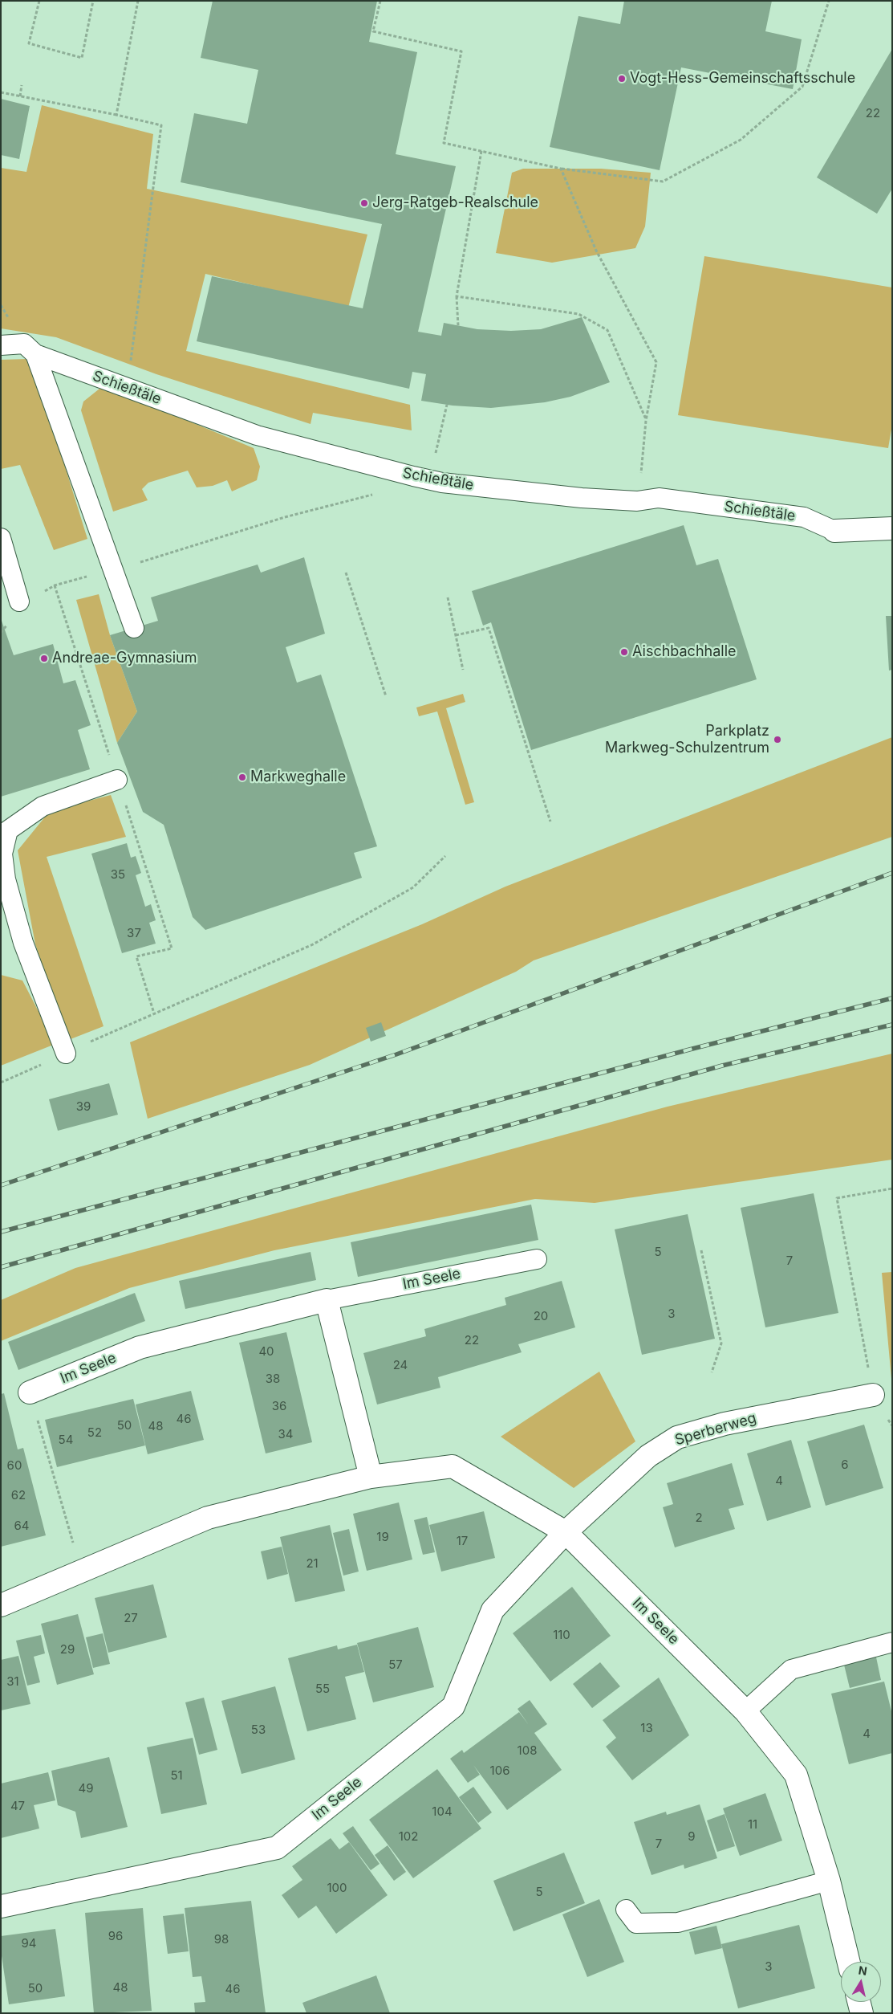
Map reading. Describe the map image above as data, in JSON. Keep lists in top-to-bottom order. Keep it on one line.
{"streets":{"street":["Schießtäle","Im Seele","Sperberweg"]},"crossings":[["Im Seele","Sperberweg"]],"places":["Vogt-Hess-Gemeinschaftsschule","Jerg-Ratgeb-Realschule","Aischbachhalle","Andreae-Gymnasium","Parkplatz Markweg-Schulzentrum","Markweghalle"],"house_numbers":["22","35","37","39","5","7","3","20","22","40","24","38","36","46","50","48","52","34","54","6","60","4","62","2","64","19","17","21","27","110","29","57","31","55","13","53","4","108","106","51","49","47","104","11","102","9","7","100","5","96","98","94","3","48","50","46"],"north":"top"}
